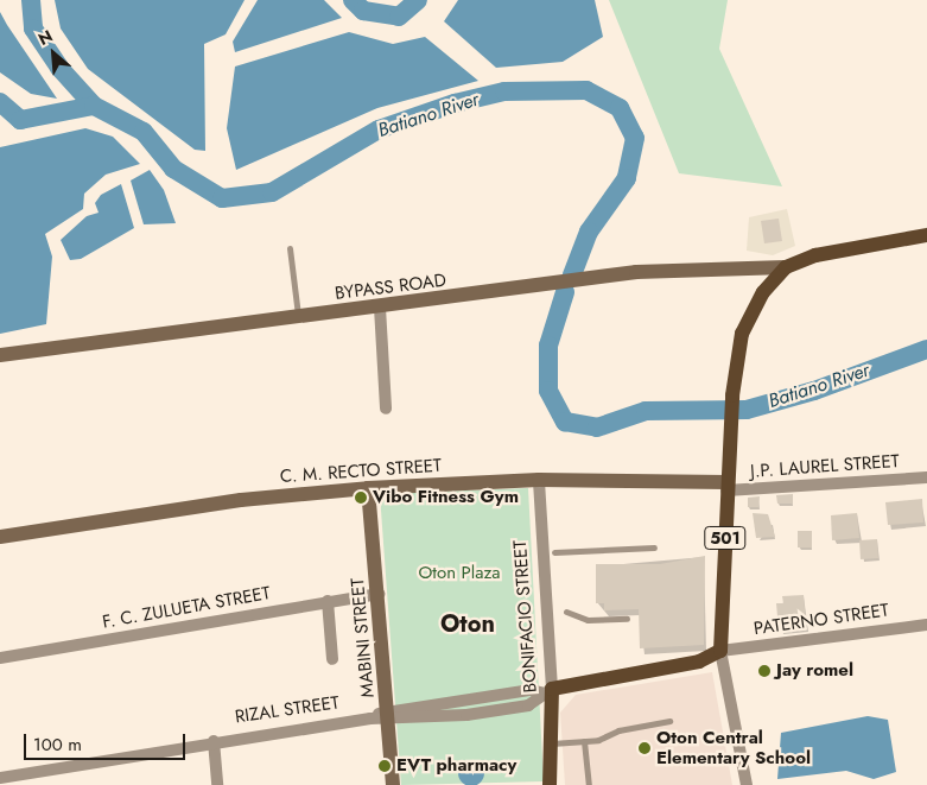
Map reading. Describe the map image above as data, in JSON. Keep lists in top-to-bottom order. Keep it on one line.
{"streets":{"main road":["501","BONIFACIO STREET","RIZAL STREET"],"street":["BYPASS ROAD","J.P. LAUREL STREET","C. M. RECTO STREET","F. C. ZULUETA STREET","PATERNO STREET","MABINI STREET"]},"crossings":[["BYPASS ROAD","501"],["J.P. LAUREL STREET","C. M. RECTO STREET"],["J.P. LAUREL STREET","501"],["C. M. RECTO STREET","501"],["C. M. RECTO STREET","BONIFACIO STREET"],["C. M. RECTO STREET","MABINI STREET"],["501","PATERNO STREET"],["501","RIZAL STREET"],["F. C. ZULUETA STREET","MABINI STREET"],["BONIFACIO STREET","RIZAL STREET"],["PATERNO STREET","RIZAL STREET"],["MABINI STREET","RIZAL STREET"]],"districts":["Oton"],"water":["Batiano River"],"parks":["Oton Plaza"],"places":["Vibo Fitness Gym","Jay romel","Oton Central Elementary School","EVT pharmacy"],"scale_bar":"100 m","north":"top left"}
